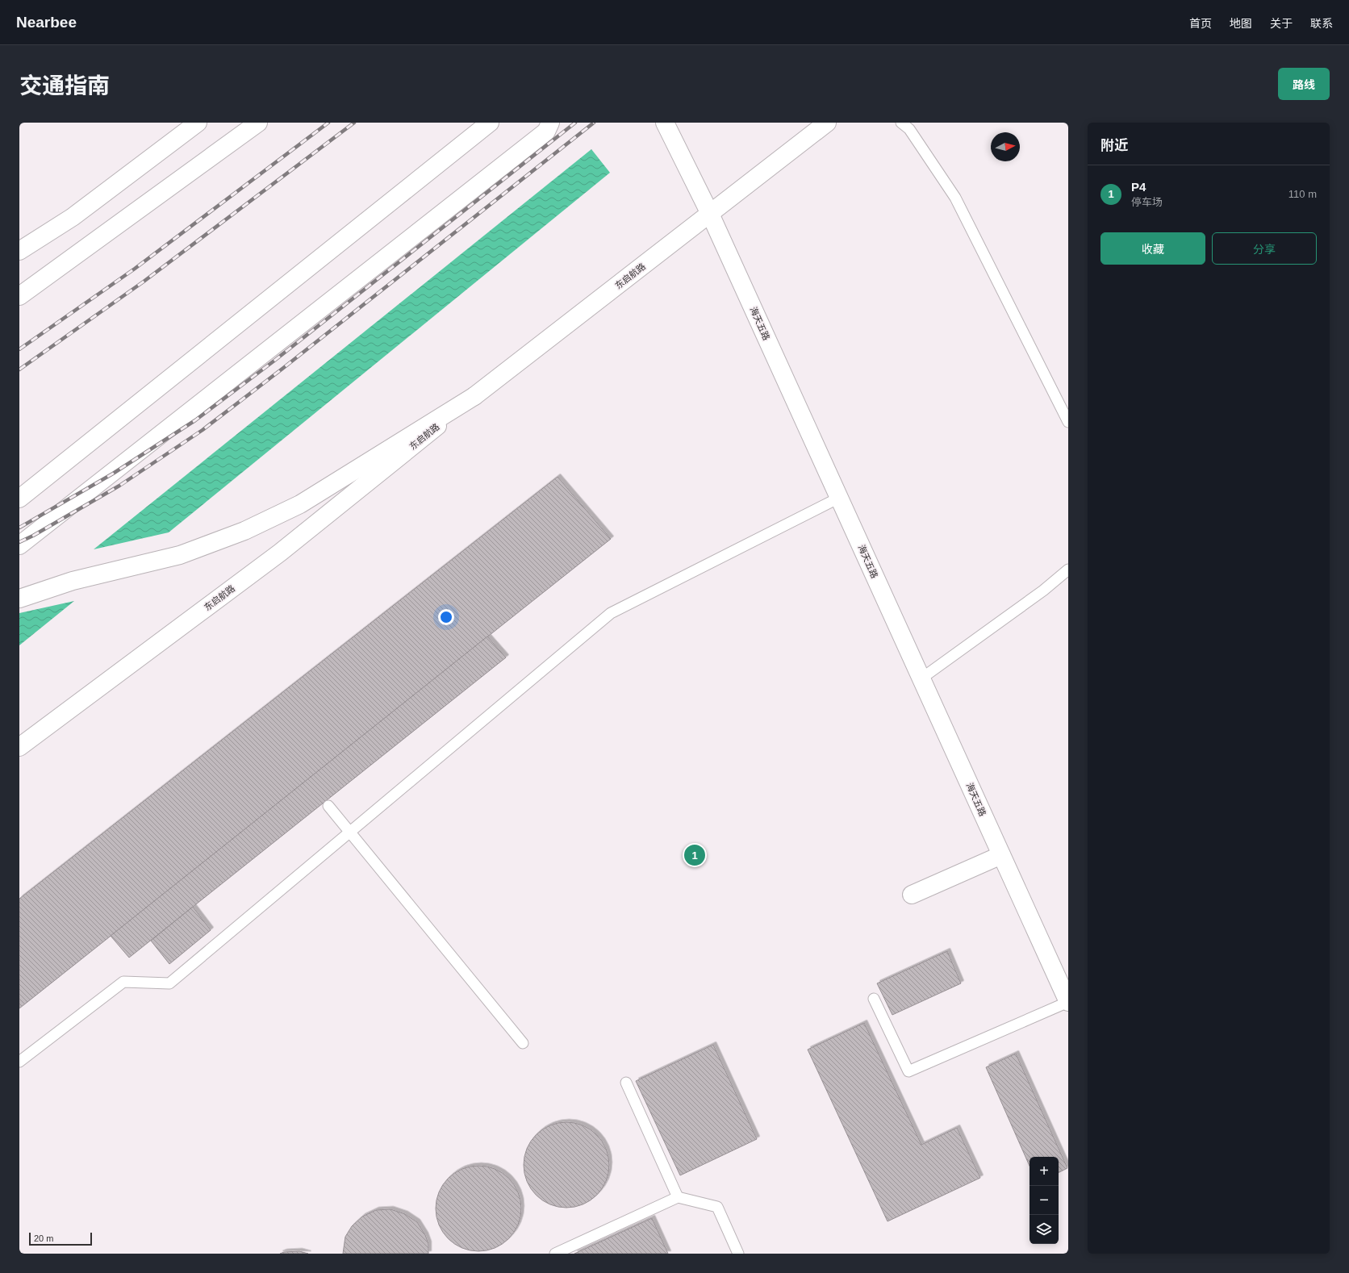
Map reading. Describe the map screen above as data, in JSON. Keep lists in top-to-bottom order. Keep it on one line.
{"streets":{"main road":["东启航路","海天五路"]},"crossings":[["东启航路","海天五路"]],"scale_bar":"20 m","north":"right","page":{"header":"Nearbee","nav":["首页","地图","关于","联系"],"title":"交通指南","buttons":["路线",["收藏","分享"]],"heading":"附近","list":[{"mark":"1","name":"P4","note":"停车场","value":"110 m"}],"pins":"1","map_buttons":["+","−"],"scale":"20 m"}}
